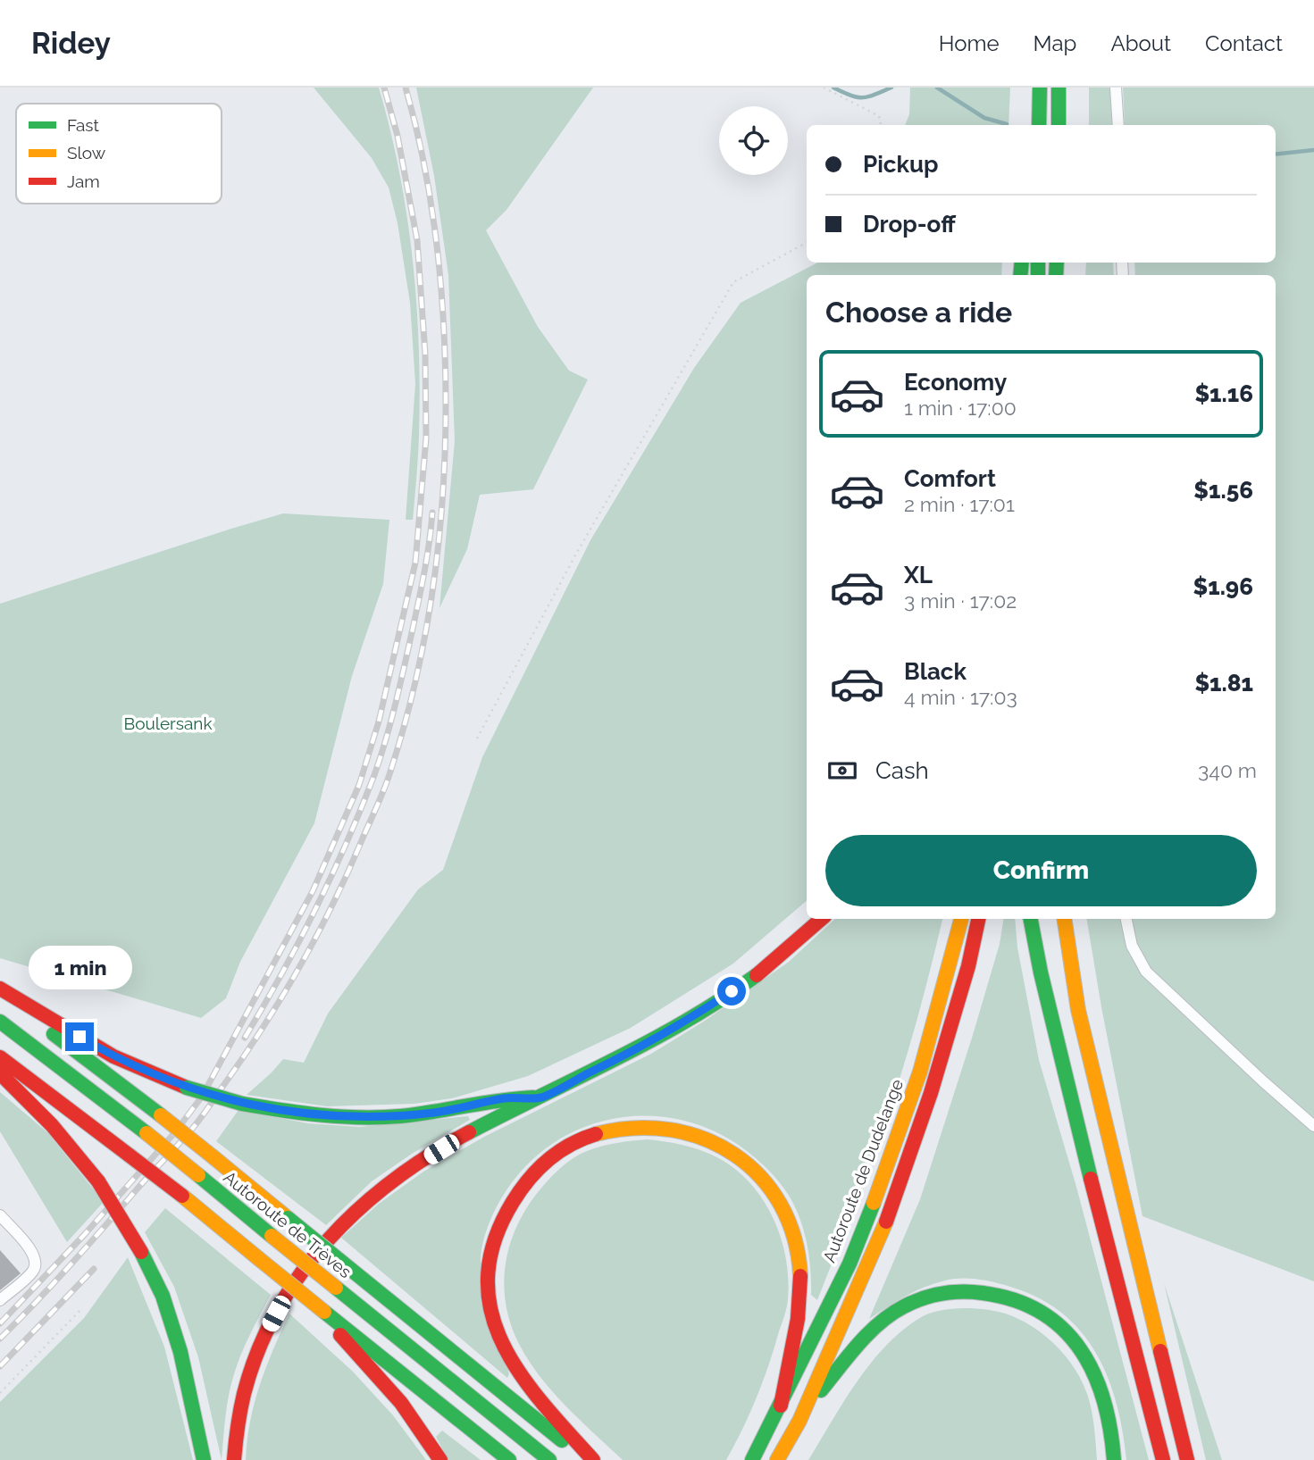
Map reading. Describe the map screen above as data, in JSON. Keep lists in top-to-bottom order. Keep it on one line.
{"streets":{"highway":["Autoroute de Dudelange","Autoroute de Trèves"]},"parks":["Boulersank"],"legend":["Fast","Slow","Jam"],"page":{"header":"Ridey","nav":["Home","Map","About","Contact"],"banner":["Pickup","Drop-off"],"heading":"Choose a ride","list":[{"name":"Economy","note":"1 min · 17:00","value":"$1.16"},{"name":"Comfort","note":"2 min · 17:01","value":"$1.56"},{"name":"XL","note":"3 min · 17:02","value":"$1.96"},{"name":"Black","note":"4 min · 17:03","value":"$1.81"}],"pay":["Cash","340 m"],"buttons":"Confirm","bubble":"1 min"}}
